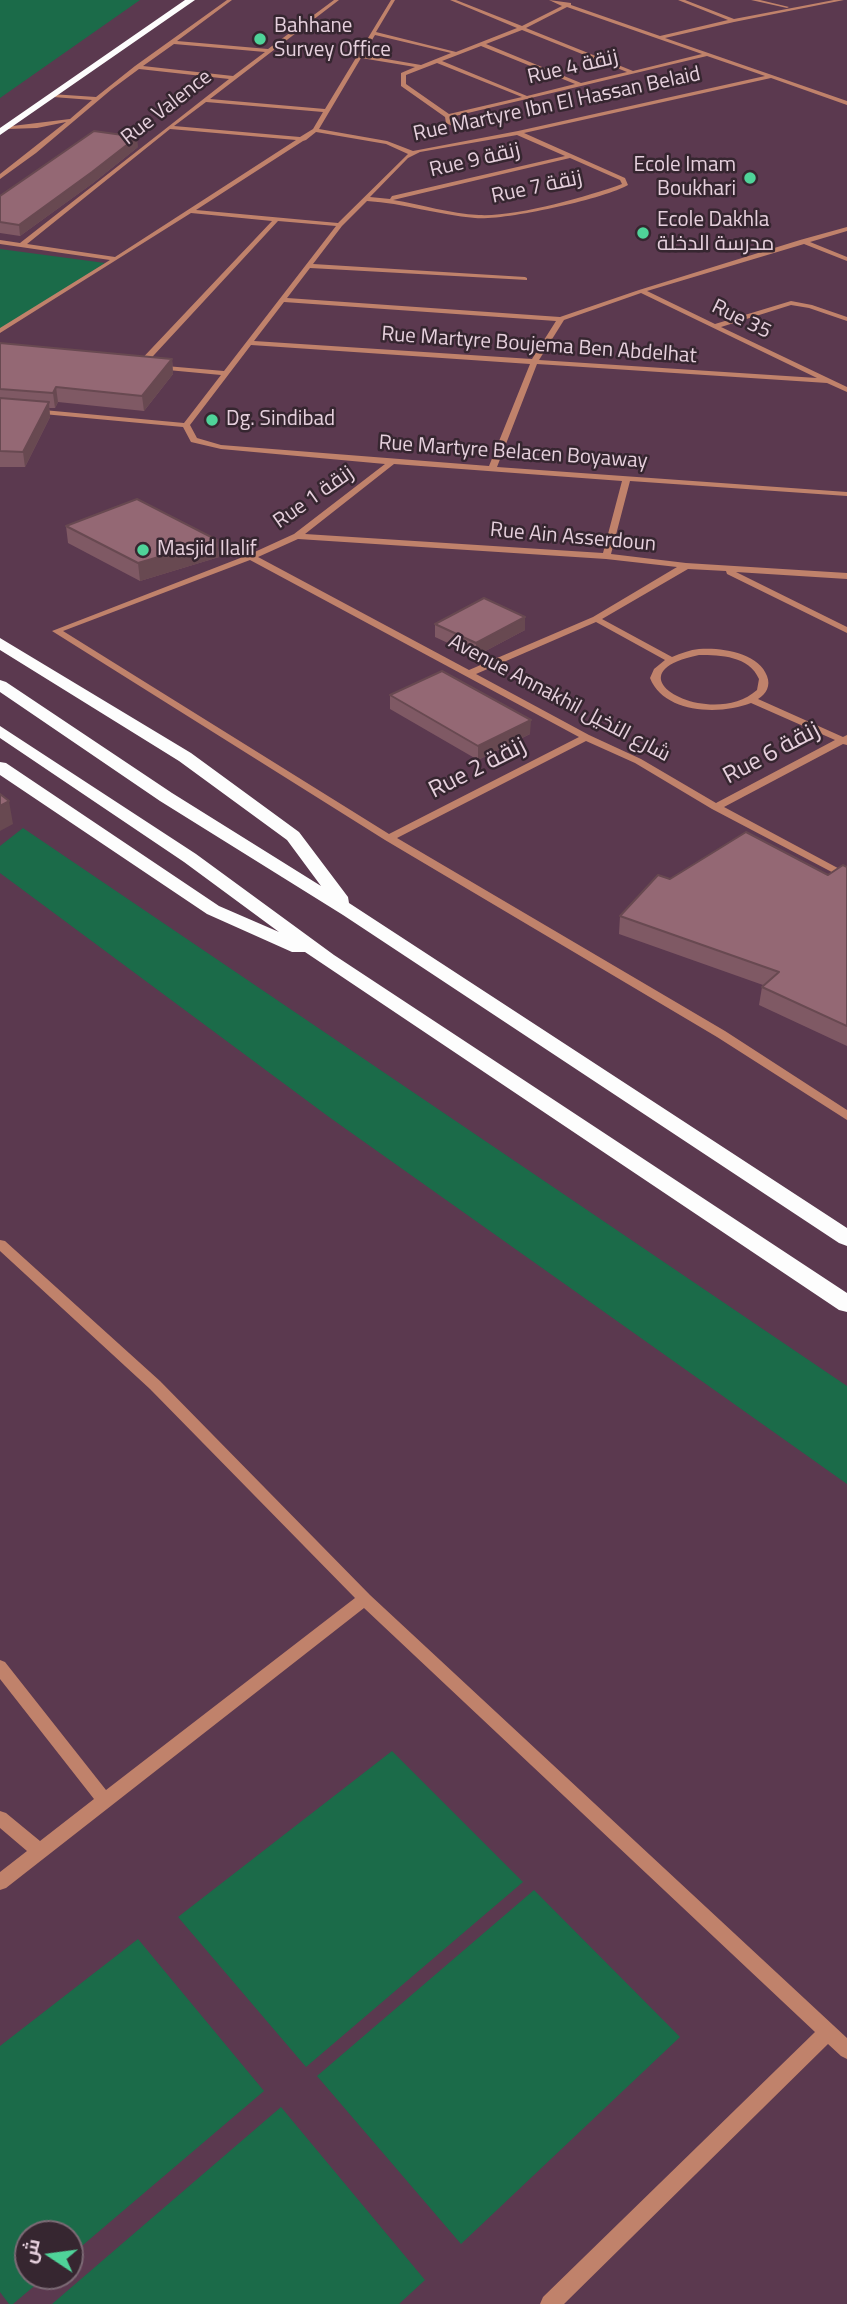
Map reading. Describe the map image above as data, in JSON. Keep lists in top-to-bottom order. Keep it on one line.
{"streets":{"street":["Rue 4 زنقة","Rue Martyre Ibn El Hassan Belaid","Rue Valence","Rue 9 زنقة","Rue 7 زنقة","Rue 35","Rue Martyre Boujema Ben Abdelhat","Rue Martyre Belacen Boyaway","Rue 1 زنقة","Rue Ain Asserdoun","Avenue Annakhil شارع النخيل","Rue 6 زنقة","Rue 2 زنقة"]},"crossings":[["Rue Martyre Ibn El Hassan Belaid","Rue 7 زنقة"],["Rue Martyre Ibn El Hassan Belaid","Rue Martyre Boujema Ben Abdelhat"],["Rue Martyre Ibn El Hassan Belaid","Rue Martyre Belacen Boyaway"],["Rue 9 زنقة","Rue 7 زنقة"],["Rue 35","Rue Martyre Boujema Ben Abdelhat"],["Rue Martyre Belacen Boyaway","Rue 1 زنقة"],["Rue 1 زنقة","Rue Ain Asserdoun"],["Rue 1 زنقة","Avenue Annakhil شارع النخيل"],["Avenue Annakhil شارع النخيل","Rue 6 زنقة"],["Avenue Annakhil شارع النخيل","Rue 2 زنقة"]],"places":["Bahhane Survey Office","Ecole Imam Boukhari","Ecole Dakhla مدرسة الدخلة","Dg. Sindibad","Masjid Ilalif"],"north":"left"}
